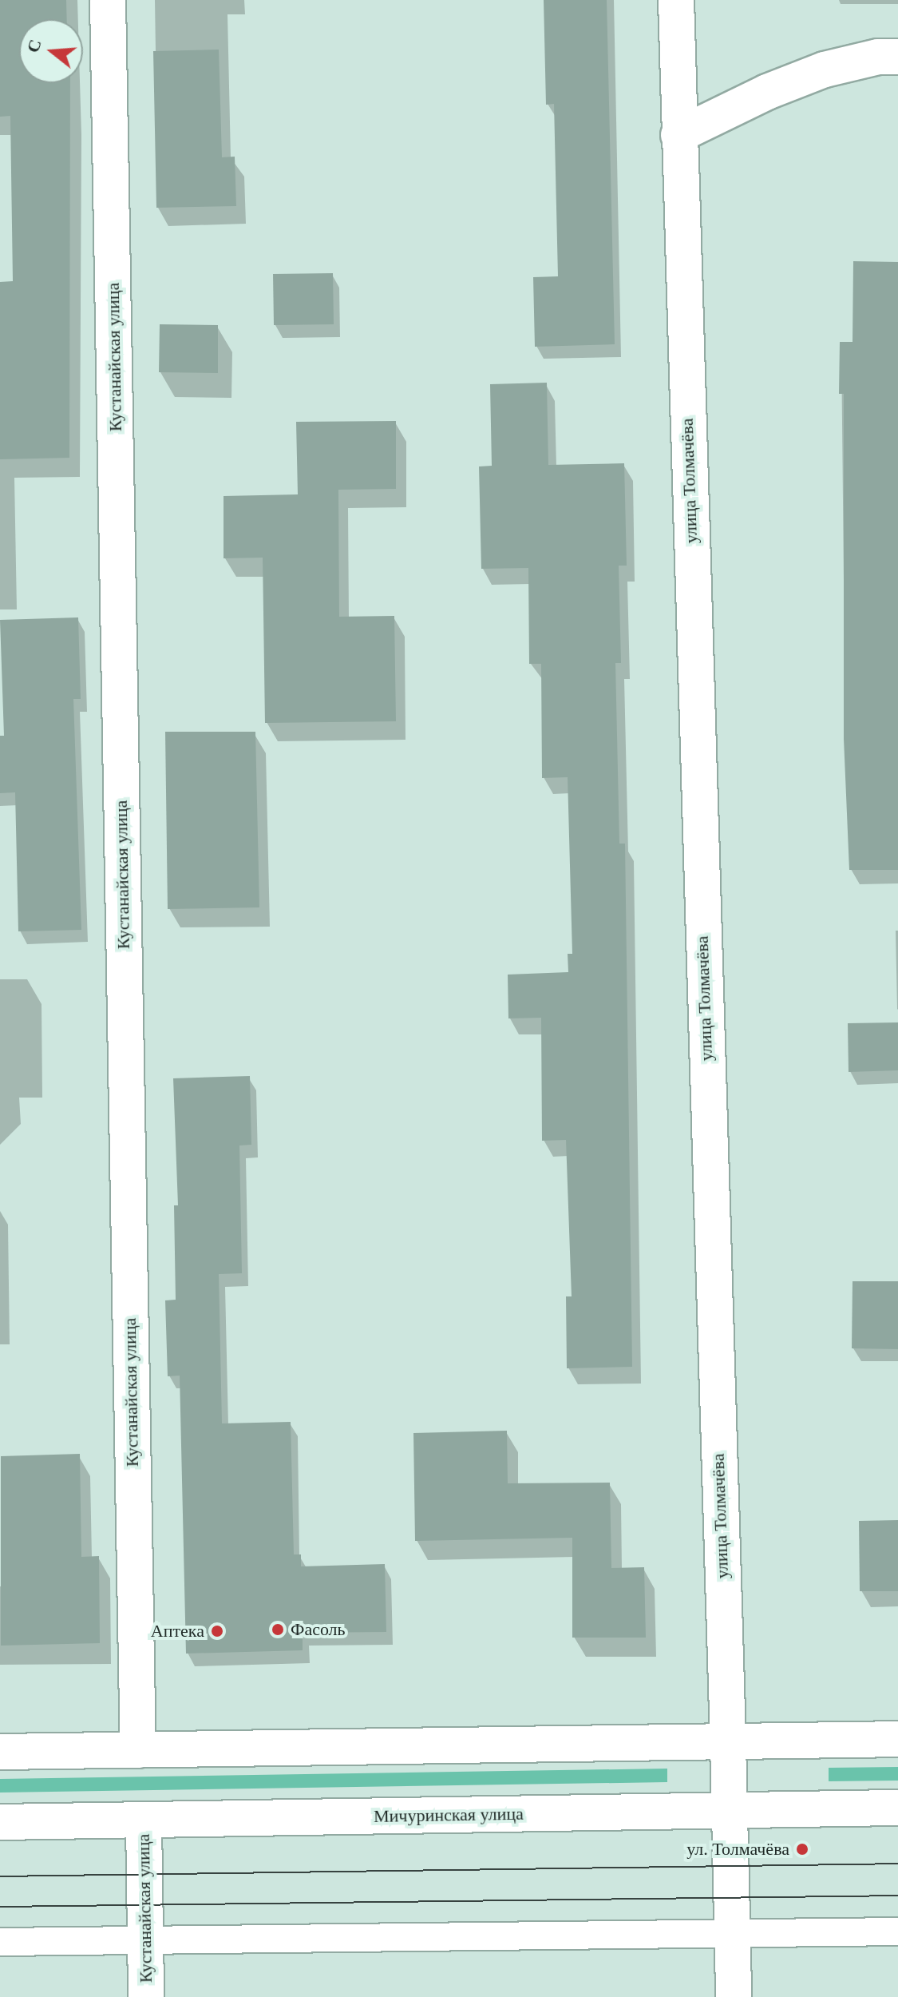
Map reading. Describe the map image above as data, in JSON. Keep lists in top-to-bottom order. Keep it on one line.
{"streets":{"street":["Кустанайская улица","улица Толмачёва","Мичуринская улица"]},"crossings":[["Кустанайская улица","Мичуринская улица"],["улица Толмачёва","Мичуринская улица"]],"places":["Фасоль","Аптека","ул. Толмачёва"],"north":"left"}
